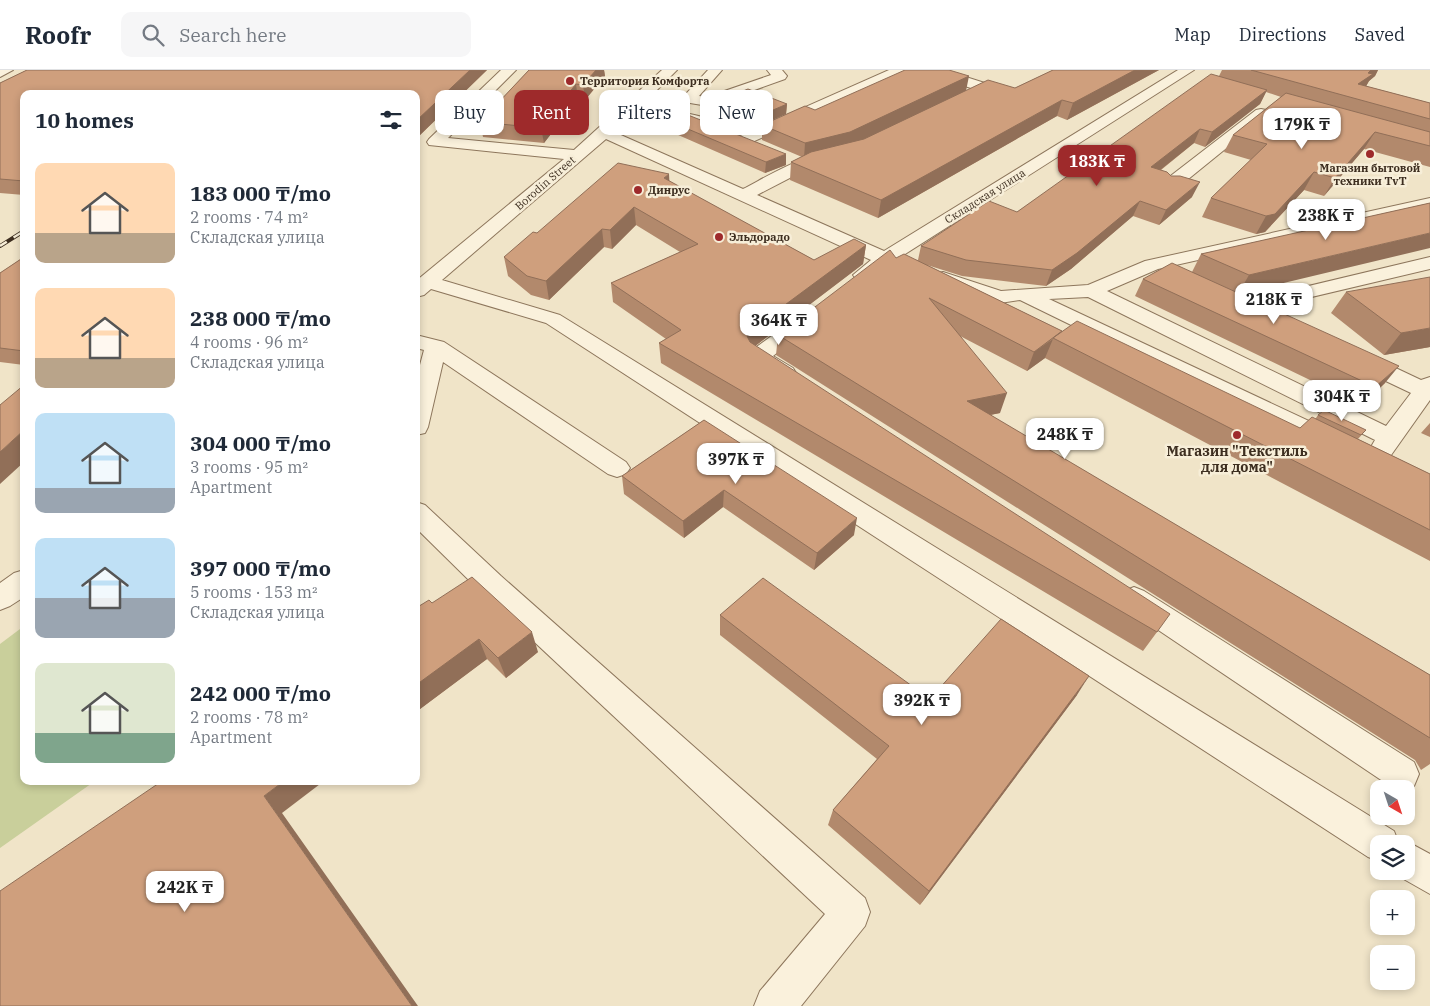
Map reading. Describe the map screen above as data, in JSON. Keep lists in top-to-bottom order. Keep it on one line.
{"streets":{"street":["Borodin Street","Складская улица"]},"places":["Территория Комфорта","Магазин бытовой техники TvT","Динрус","Эльдорадо","Магазин \"Текстиль для дома\""],"north":"bottom right","page":{"header":"Roofr","search":"Search here","nav":["Map","Directions","Saved"],"chip":["Buy","Rent","Filters","New"],"heading":"10 homes","price":["179K ₸","183K ₸","238K ₸","218K ₸","364K ₸","304K ₸","248K ₸","397K ₸","392K ₸","242K ₸"],"list":[{"name":"183 000 ₸/mo","note":"2 rooms · 74 m² · Складская улица"},{"name":"238 000 ₸/mo","note":"4 rooms · 96 m² · Складская улица"},{"name":"304 000 ₸/mo","note":"3 rooms · 95 m² · Apartment"},{"name":"397 000 ₸/mo","note":"5 rooms · 153 m² · Складская улица"},{"name":"242 000 ₸/mo","note":"2 rooms · 78 m² · Apartment"}],"map_buttons":["+","−"]}}
